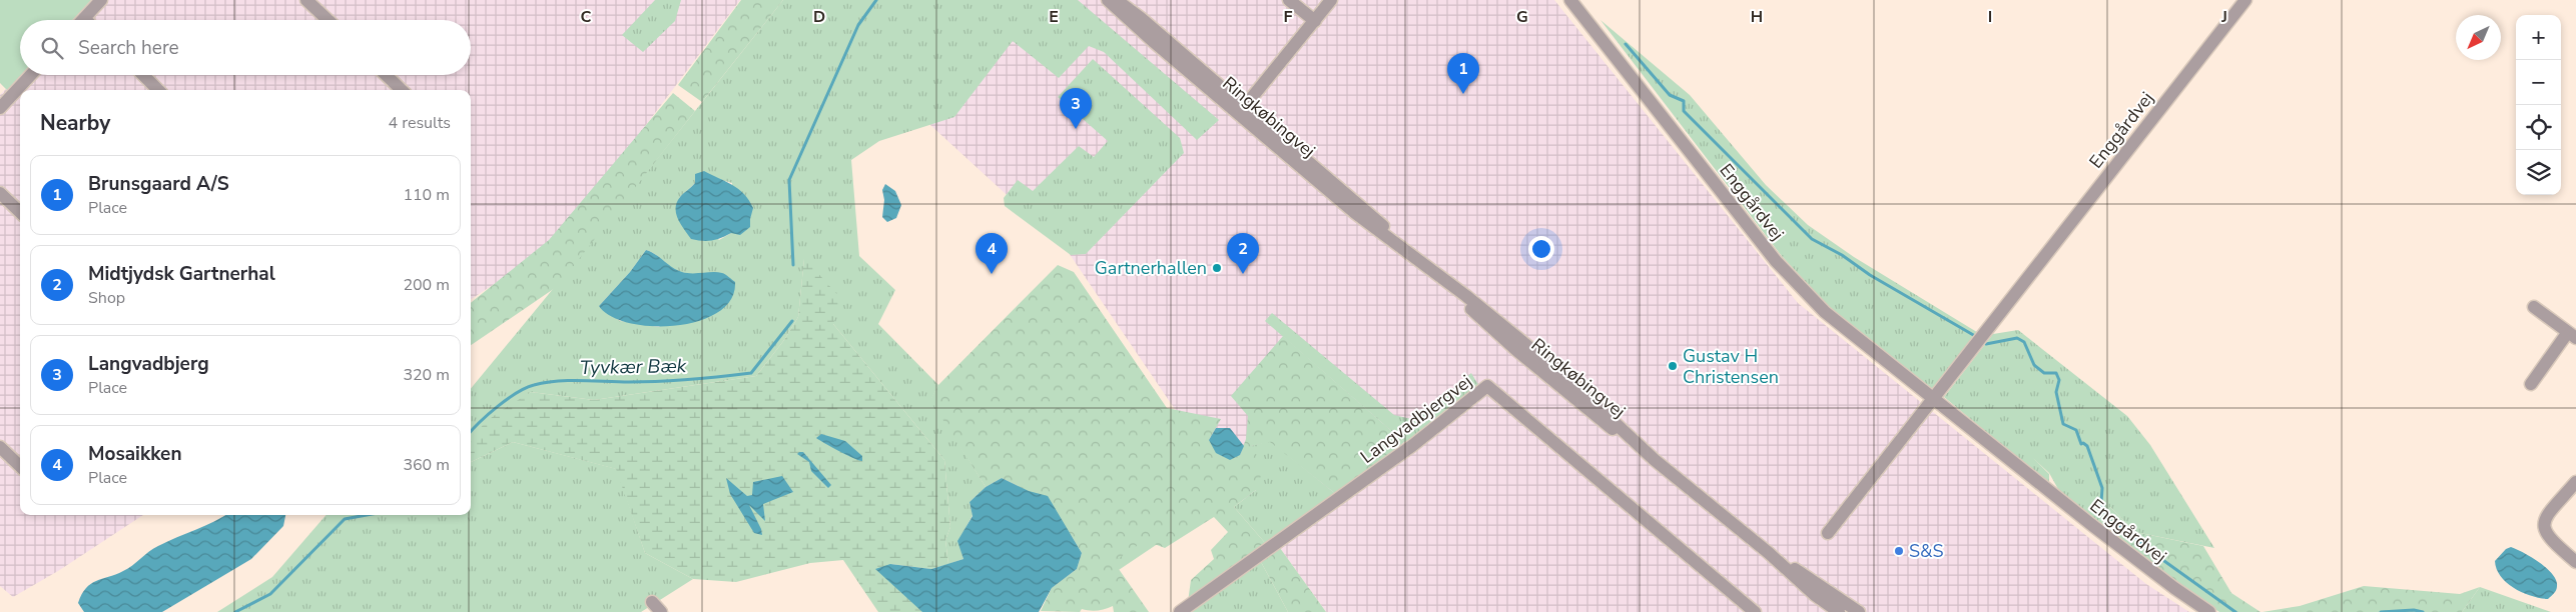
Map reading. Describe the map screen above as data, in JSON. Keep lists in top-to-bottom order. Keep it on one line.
{"streets":{"street":["Ringkøbingvej","Enggårdvej","Langvadbjergvej"]},"water":["Tyvkær Bæk"],"places":["Gartnerhallen","Gustav H Christensen","S&S"],"north":"bottom left","page":{"map_buttons":["+","−"],"search":"Search here","pins":["1","3","2","4"],"heading":["Nearby","4 results"],"list":[{"mark":"1","name":"Brunsgaard A/S","note":"Place","value":"110 m"},{"mark":"2","name":"Midtjydsk Gartnerhal","note":"Shop","value":"200 m"},{"mark":"3","name":"Langvadbjerg","note":"Place","value":"320 m"},{"mark":"4","name":"Mosaikken","note":"Place","value":"360 m"}]},"grid":{"columns":["C","D","E","F","G","H","I","J"]}}
